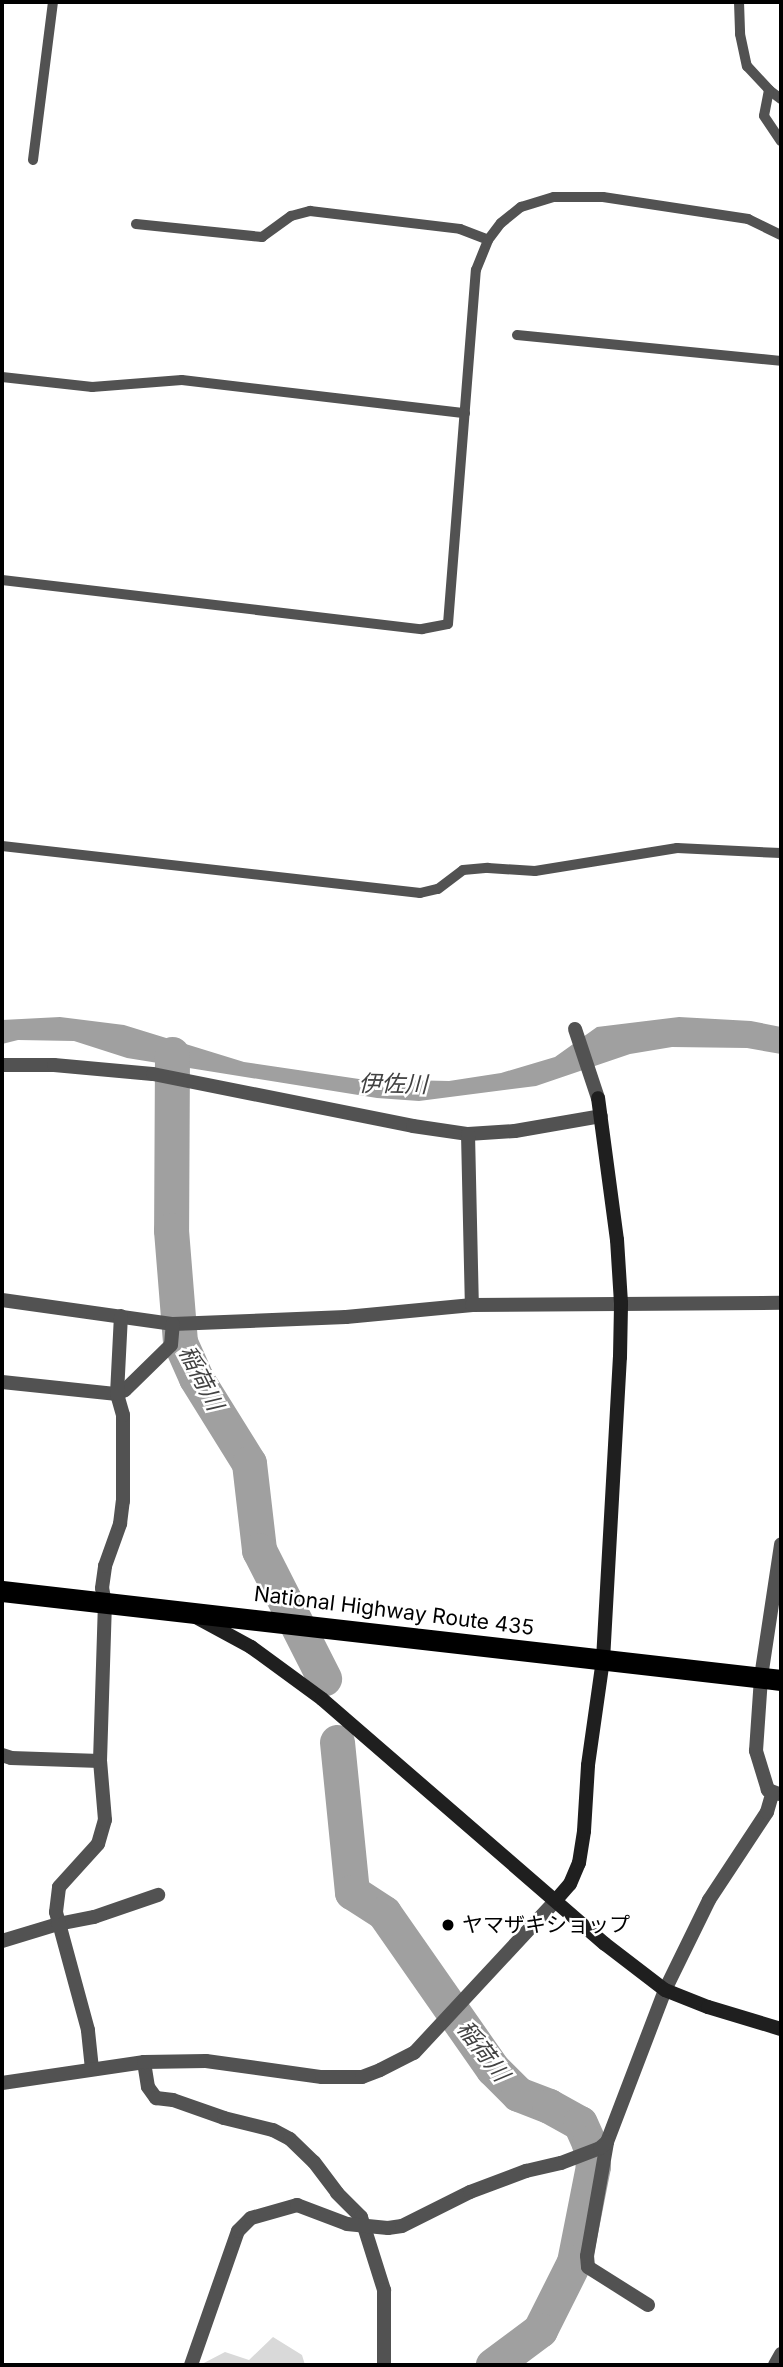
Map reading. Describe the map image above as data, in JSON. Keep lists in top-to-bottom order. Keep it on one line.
{"streets":{"highway":["National Highway Route 435"]},"water":["伊佐川","稲荷川"],"places":["ヤマザキショップ"]}
